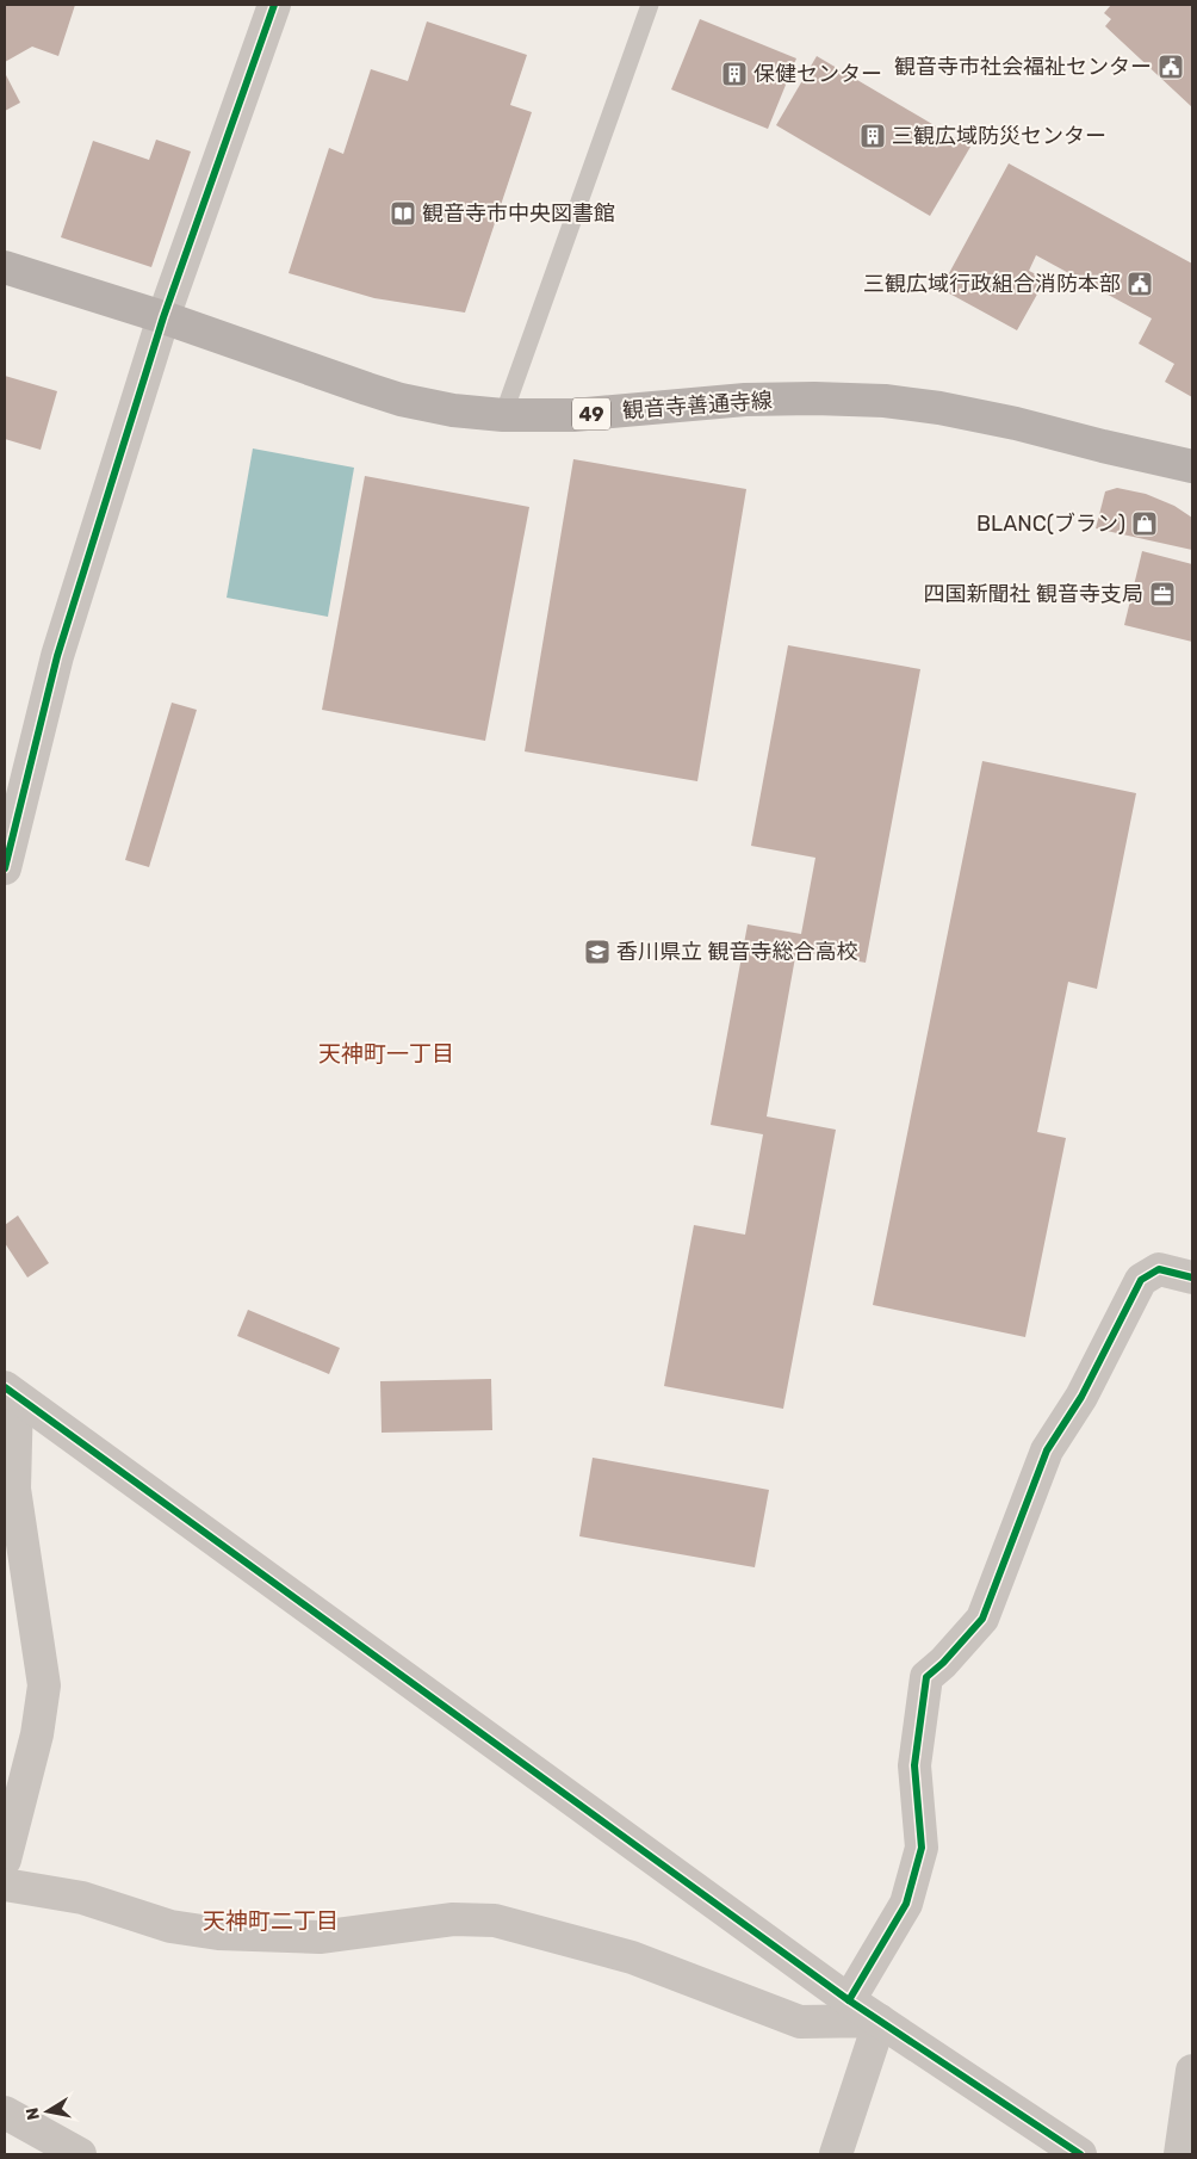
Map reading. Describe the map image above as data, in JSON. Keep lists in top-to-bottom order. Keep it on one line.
{"streets":{"main road":["観音寺善通寺線","49"]},"districts":["天神町一丁目","天神町二丁目"],"places":{"public building":["観音寺市社会福祉センター","三観広域行政組合消防本部"],"building":["保健センター","三観広域防災センター"],"library":["観音寺市中央図書館"],"shop":["BLANC(ブラン)"],"office":["四国新聞社 観音寺支局"],"school or university":["香川県立 観音寺総合高校"]},"north":"left"}
